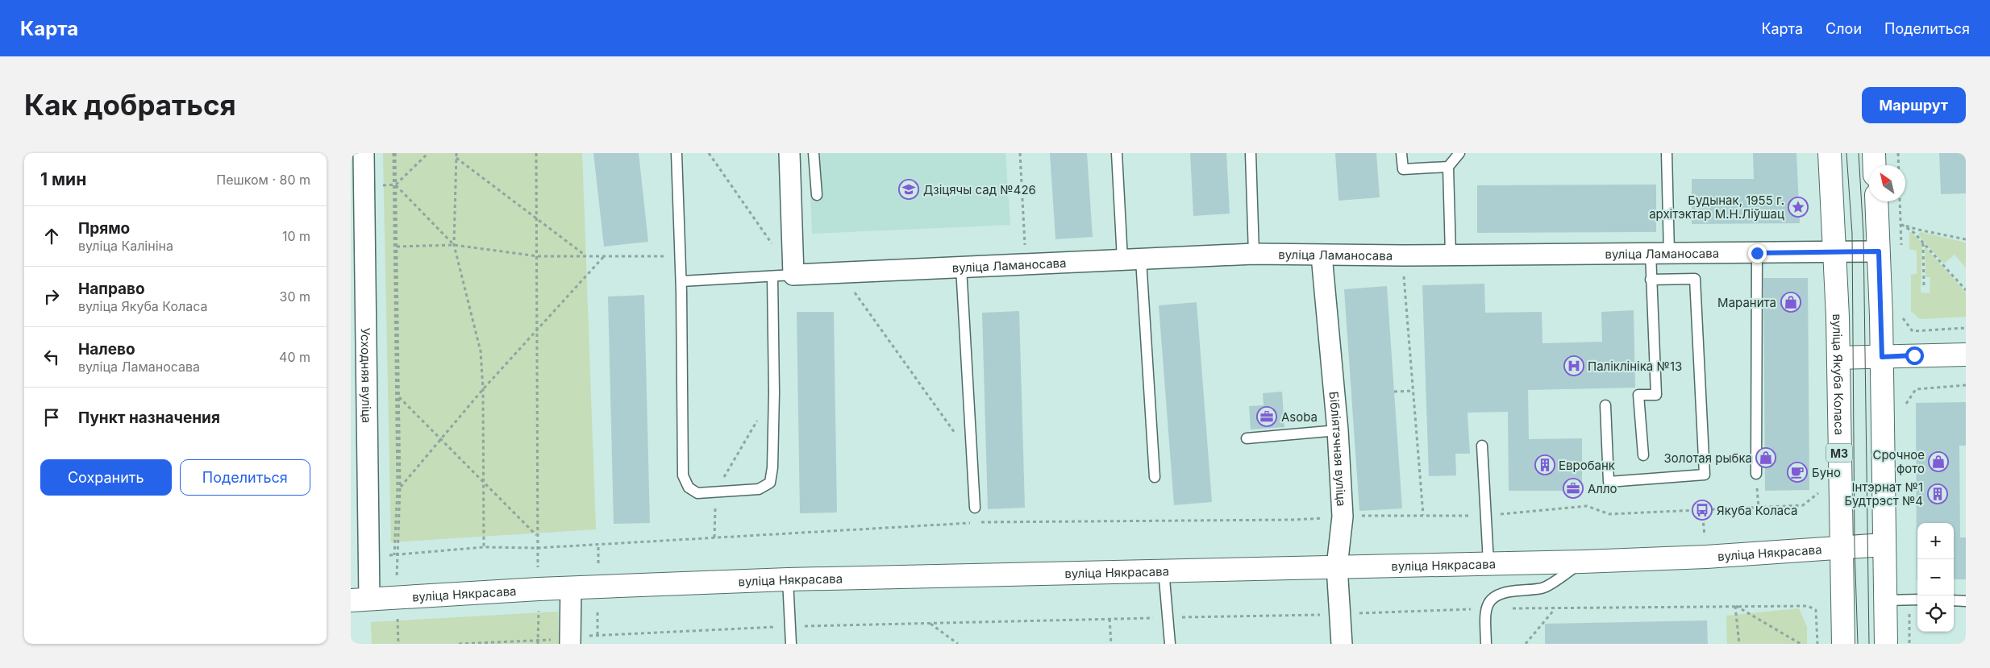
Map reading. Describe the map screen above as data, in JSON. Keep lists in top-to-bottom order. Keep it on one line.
{"streets":{"main road":["вуліца Якуба Коласа","М3","вуліца Някрасава"],"street":["вуліца Ламаносава","Усходняя вуліца","Бібліятэчная вуліца"]},"crossings":[["вуліца Ламаносава","вуліца Якуба Коласа"],["вуліца Ламаносава","Бібліятэчная вуліца"],["вуліца Якуба Коласа","вуліца Някрасава"],["Усходняя вуліца","вуліца Някрасава"],["Бібліятэчная вуліца","вуліца Някрасава"]],"places":{"school or university":["Дзіцячы сад №426"],"place":["Будынак, 1955 г. архітэктар М.Н.Ліўшац"],"shop":["Маранита","Золотая рыбка","Срочное фото"],"hospital":["Паліклініка №13"],"office":["Asoba","Алло"],"building":["Евробанк","Інтэрнат №1 Будтрэст №4"],"cafe":["Буно"],"bus stop":["Якуба Коласа"]},"north":"top left","page":{"header":"Карта","nav":["Карта","Слои","Поделиться"],"buttons":["Маршрут",["Сохранить","Поделиться"]],"title":"Как добраться","heading":["1 мин","Пешком · 80 m"],"list":[["Прямо","вуліца Калініна","10 m"],["Направо","вуліца Якуба Коласа","30 m"],["Налево","вуліца Ламаносава","40 m"],"Пункт назначения"],"map_buttons":["+","−"]}}
